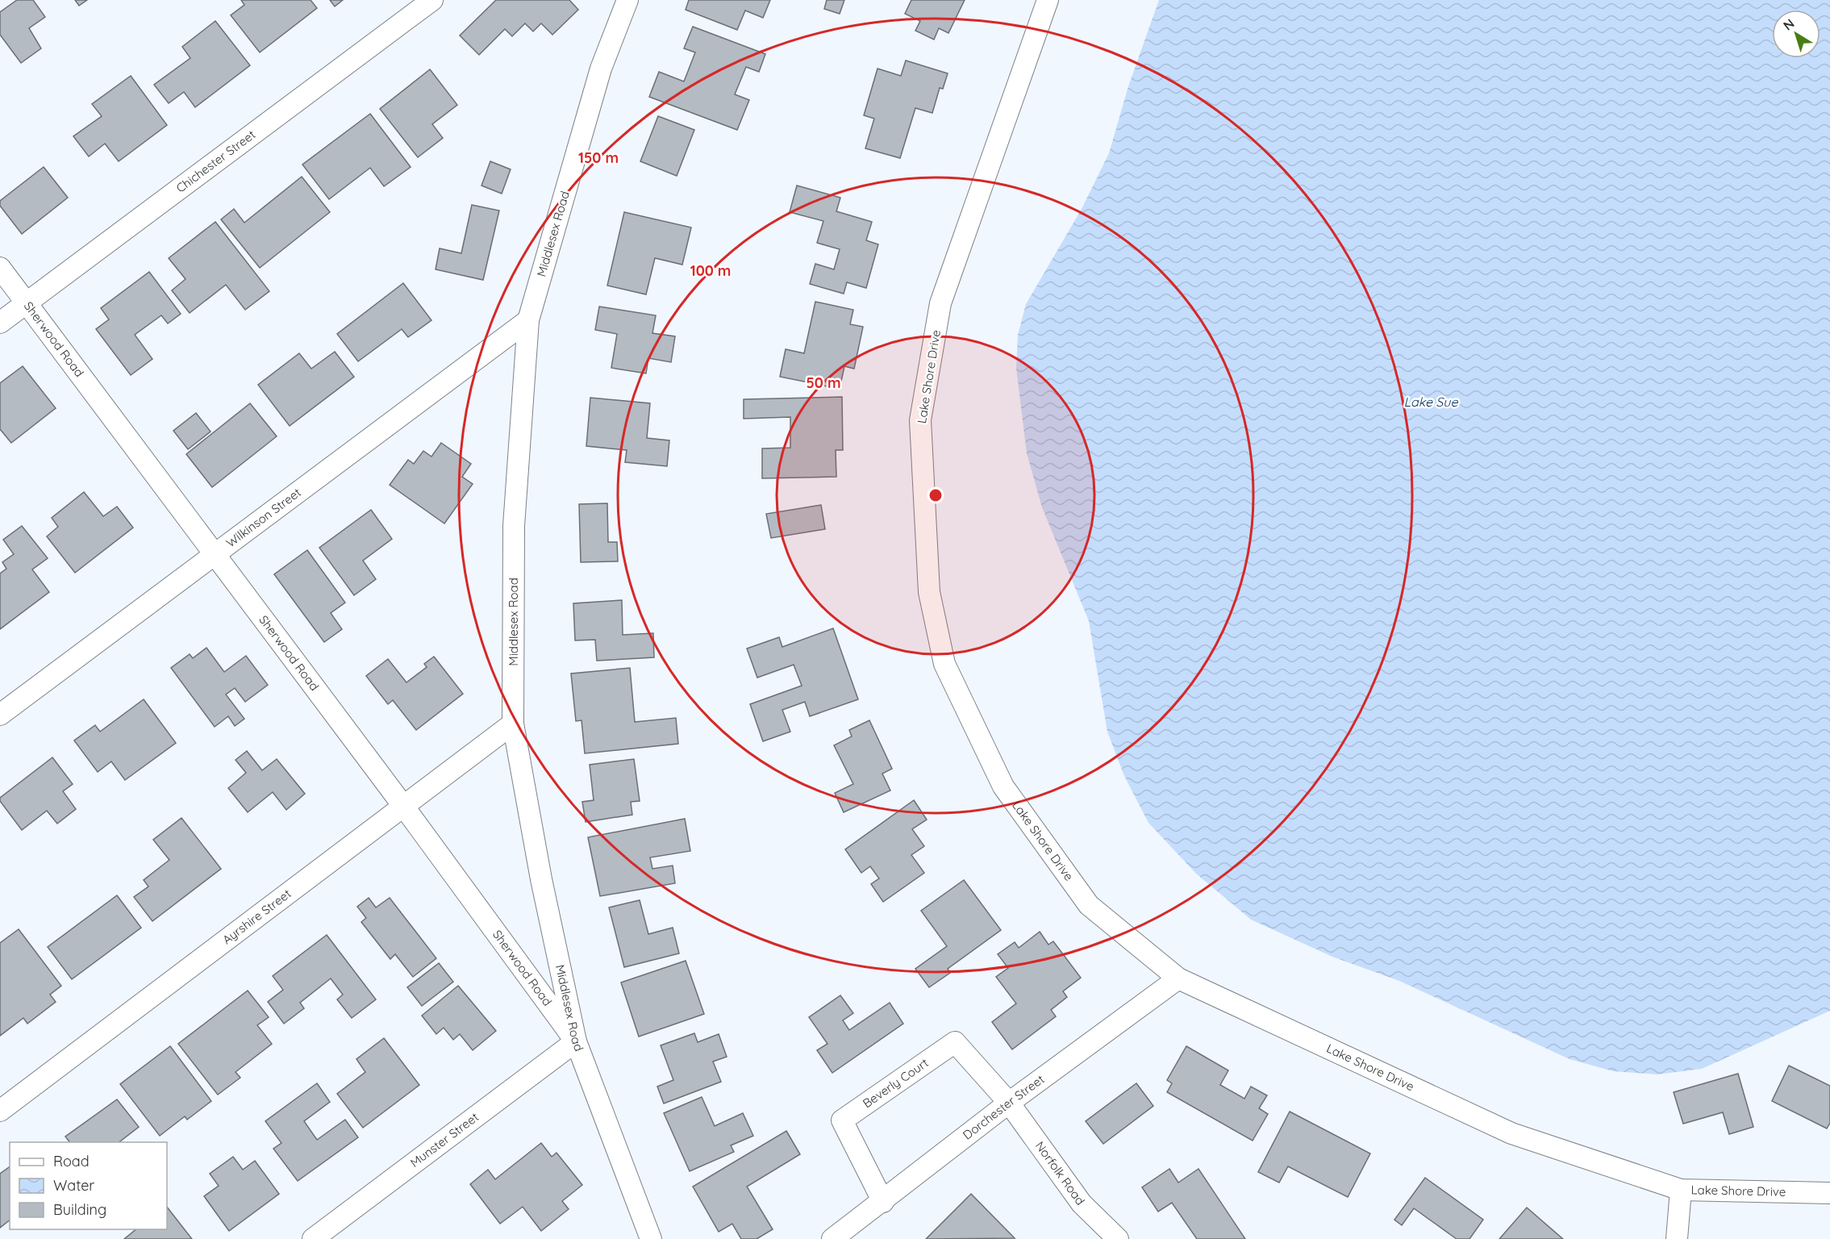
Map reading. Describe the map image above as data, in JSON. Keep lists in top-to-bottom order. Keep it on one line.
{"streets":{"street":["Chichester Street","Middlesex Road","Sherwood Road","Lake Shore Drive","Wilkinson Street","Ayrshire Street","Beverly Court","Dorchester Street","Munster Street","Norfolk Road"]},"crossings":[["Chichester Street","Sherwood Road"],["Middlesex Road","Sherwood Road"],["Middlesex Road","Wilkinson Street"],["Middlesex Road","Ayrshire Street"],["Middlesex Road","Munster Street"],["Sherwood Road","Wilkinson Street"],["Sherwood Road","Ayrshire Street"],["Sherwood Road","Munster Street"],["Lake Shore Drive","Dorchester Street"],["Beverly Court","Dorchester Street"],["Beverly Court","Norfolk Road"],["Dorchester Street","Norfolk Road"]],"water":["Lake Sue"],"legend":["Road","Water","Building"],"north":"top left","rings":["150 m","100 m","50 m"]}
